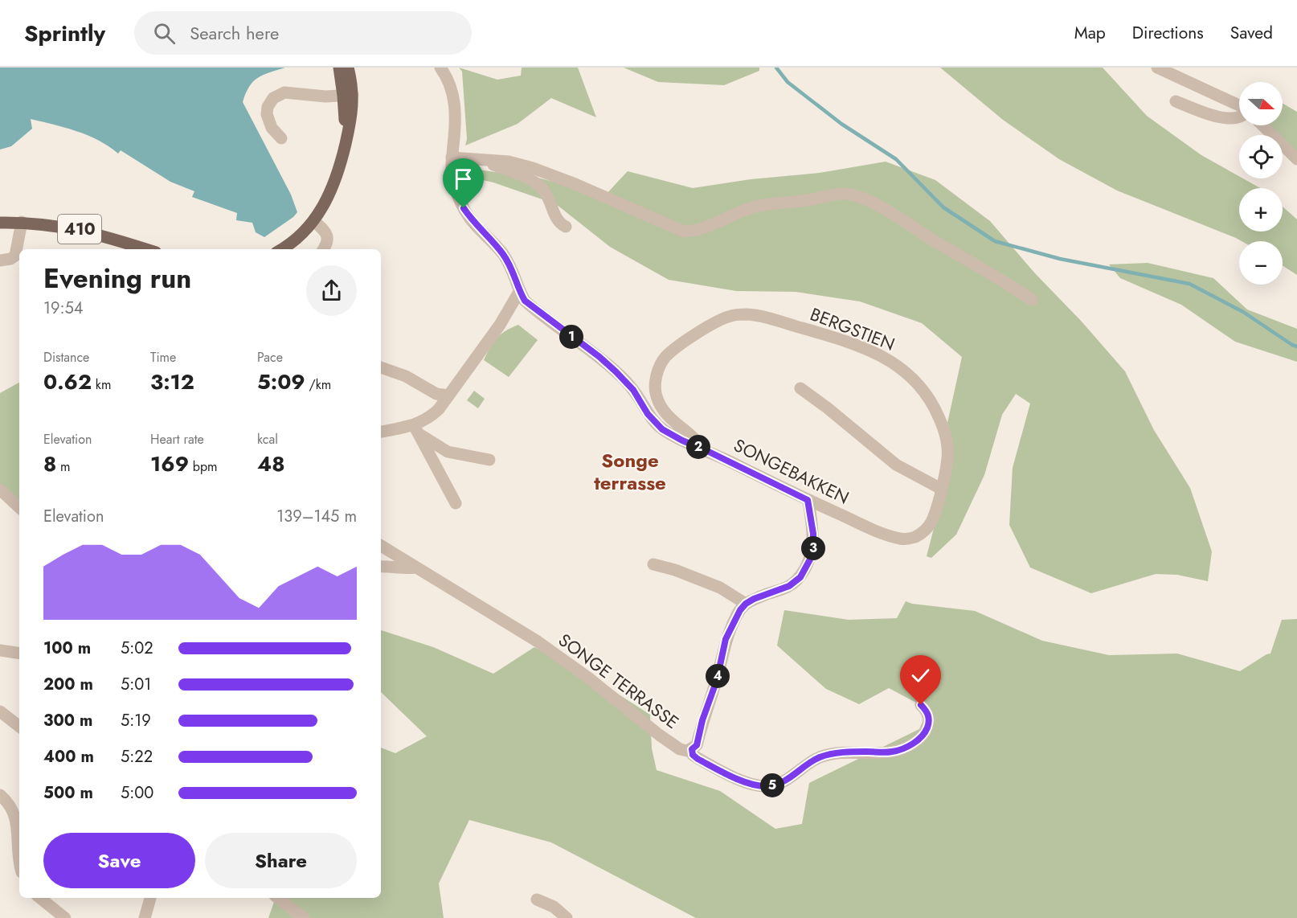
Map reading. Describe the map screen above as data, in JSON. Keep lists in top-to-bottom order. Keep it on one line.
{"streets":{"main road":["410"],"street":["BERGSTIEN","SONGEBAKKEN","SONGE TERRASSE"]},"crossings":[["BERGSTIEN","SONGEBAKKEN"]],"districts":["Songe terrasse"],"north":"right","page":{"header":"Sprintly","search":"Search here","nav":["Map","Directions","Saved"],"map_buttons":["+","−"],"heading":["Evening run","19:54"],"pins":["1","2","3","4","5"],"stats":[["Distance","0.62 km"],["Time","3:12"],["Pace","5:09 /km"],["Elevation","8 m"],["Heart rate","169 bpm"],["kcal","48"]],"chart":["Elevation","139–145 m"],"list":[{"name":"100 m","note":"5:02"},{"name":"200 m","note":"5:01"},{"name":"300 m","note":"5:19"},{"name":"400 m","note":"5:22"},{"name":"500 m","note":"5:00"}],"buttons":["Save","Share"]}}
